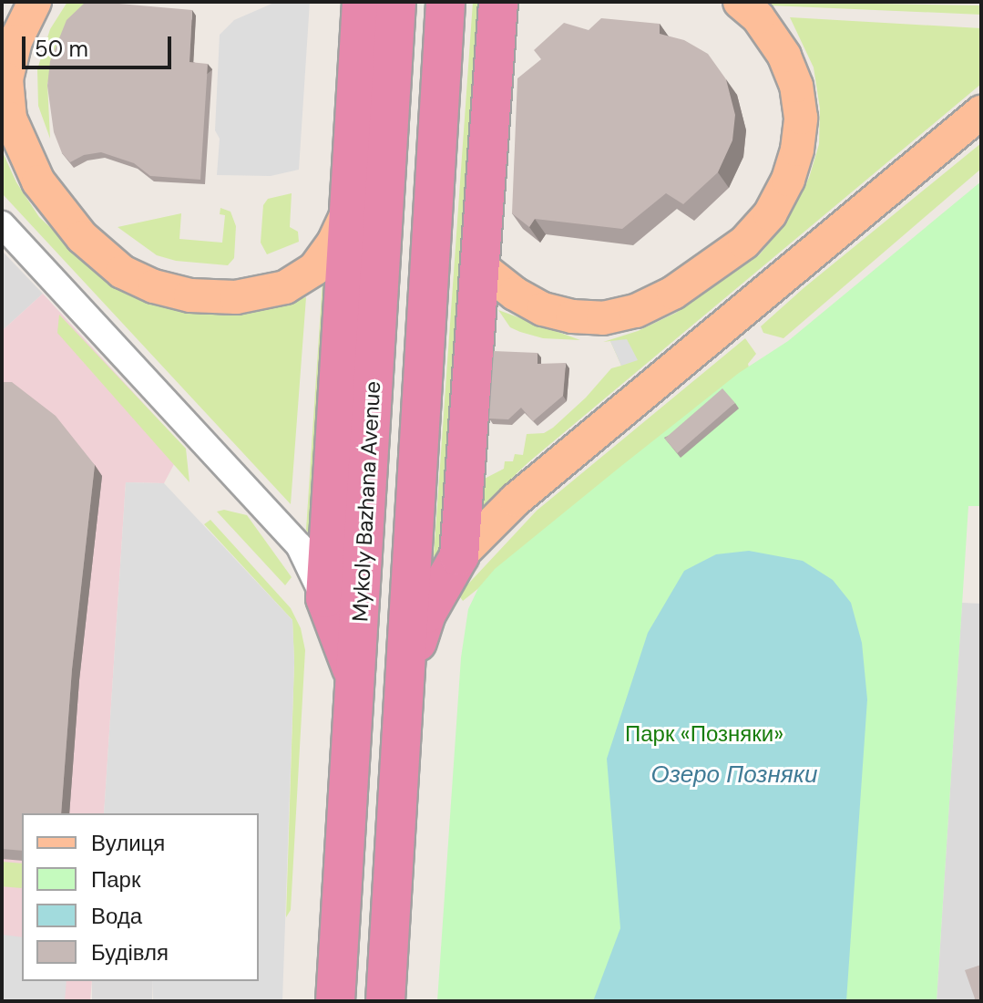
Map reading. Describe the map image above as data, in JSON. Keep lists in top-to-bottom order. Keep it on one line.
{"streets":{"highway":["Mykoly Bazhana Avenue"]},"water":["Озеро Позняки"],"parks":["Парк «Позняки»"],"legend":["Вулиця","Парк","Вода","Будівля"],"scale_bar":"50 m"}
